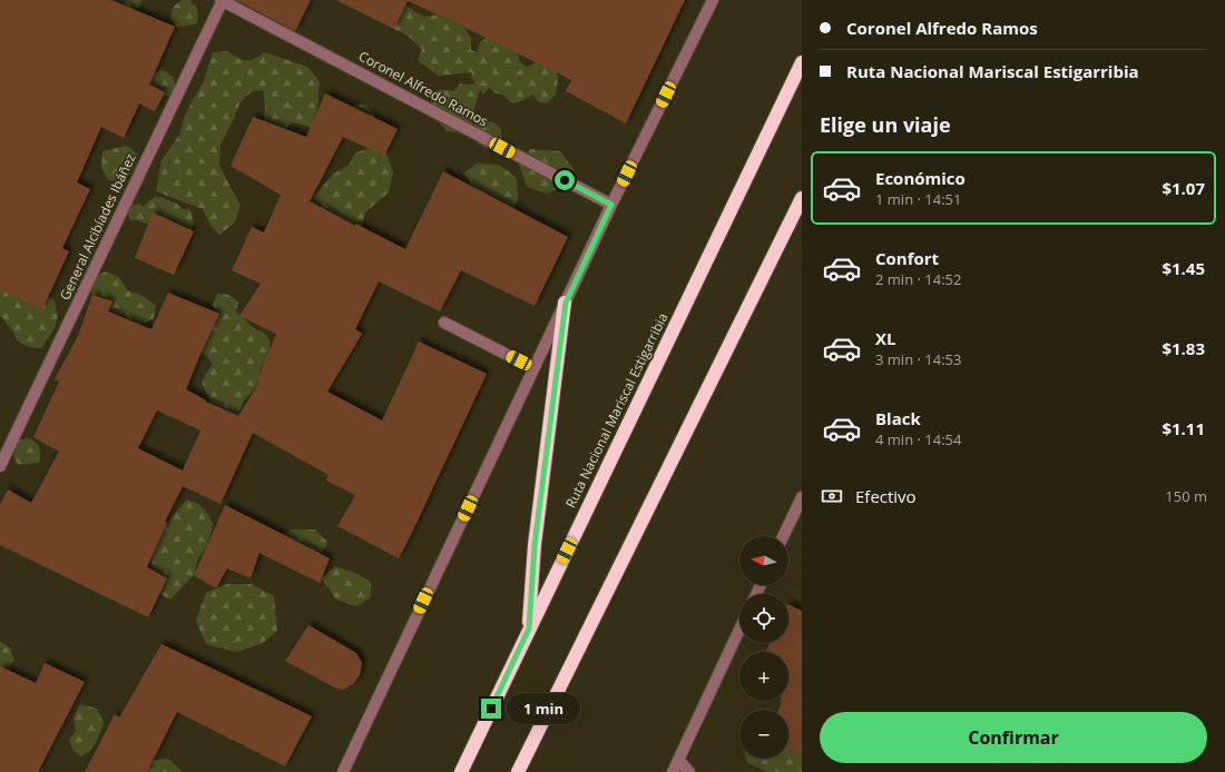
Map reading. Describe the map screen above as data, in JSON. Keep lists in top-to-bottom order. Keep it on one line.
{"streets":{"highway":["Ruta Nacional Mariscal Estigarribia"],"street":["Coronel Alfredo Ramos","General Alcibíades Ibáñez"]},"crossings":[["Coronel Alfredo Ramos","General Alcibíades Ibáñez"]],"north":"left","page":{"banner":["Coronel Alfredo Ramos","Ruta Nacional Mariscal Estigarribia"],"heading":"Elige un viaje","list":[{"name":"Económico","note":"1 min · 14:51","value":"$1.07"},{"name":"Confort","note":"2 min · 14:52","value":"$1.45"},{"name":"XL","note":"3 min · 14:53","value":"$1.83"},{"name":"Black","note":"4 min · 14:54","value":"$1.11"}],"pay":["Efectivo","150 m"],"map_buttons":["+","−"],"bubble":"1 min","buttons":"Confirmar"}}
